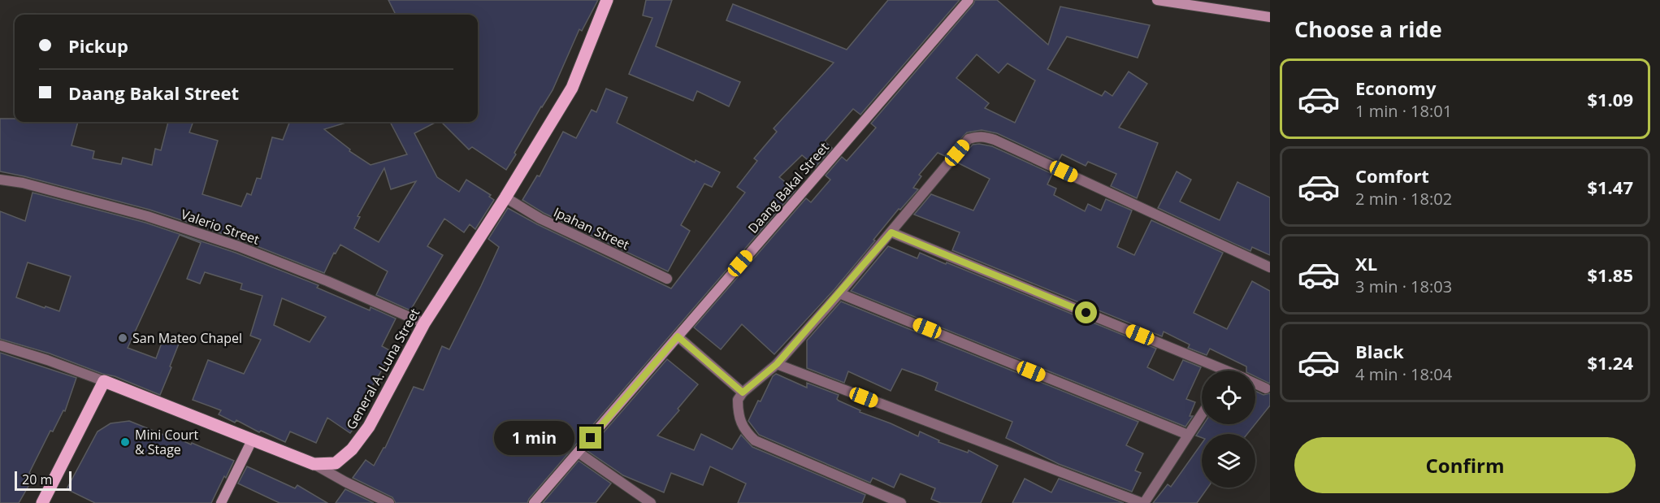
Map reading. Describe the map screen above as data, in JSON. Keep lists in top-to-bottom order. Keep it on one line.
{"streets":{"main road":["General A. Luna Street"],"street":["Daang Bakal Street","Valerio Street","Ipahan Street"]},"crossings":[["Valerio Street","General A. Luna Street"],["Ipahan Street","General A. Luna Street"]],"places":["San Mateo Chapel","Mini Court & Stage"],"scale_bar":"20 m","page":{"heading":"Choose a ride","banner":["Pickup","Daang Bakal Street"],"list":[{"name":"Economy","note":"1 min · 18:01","value":"$1.09"},{"name":"Comfort","note":"2 min · 18:02","value":"$1.47"},{"name":"XL","note":"3 min · 18:03","value":"$1.85"},{"name":"Black","note":"4 min · 18:04","value":"$1.24"}],"bubble":"1 min","buttons":"Confirm","scale":"20 m"}}
